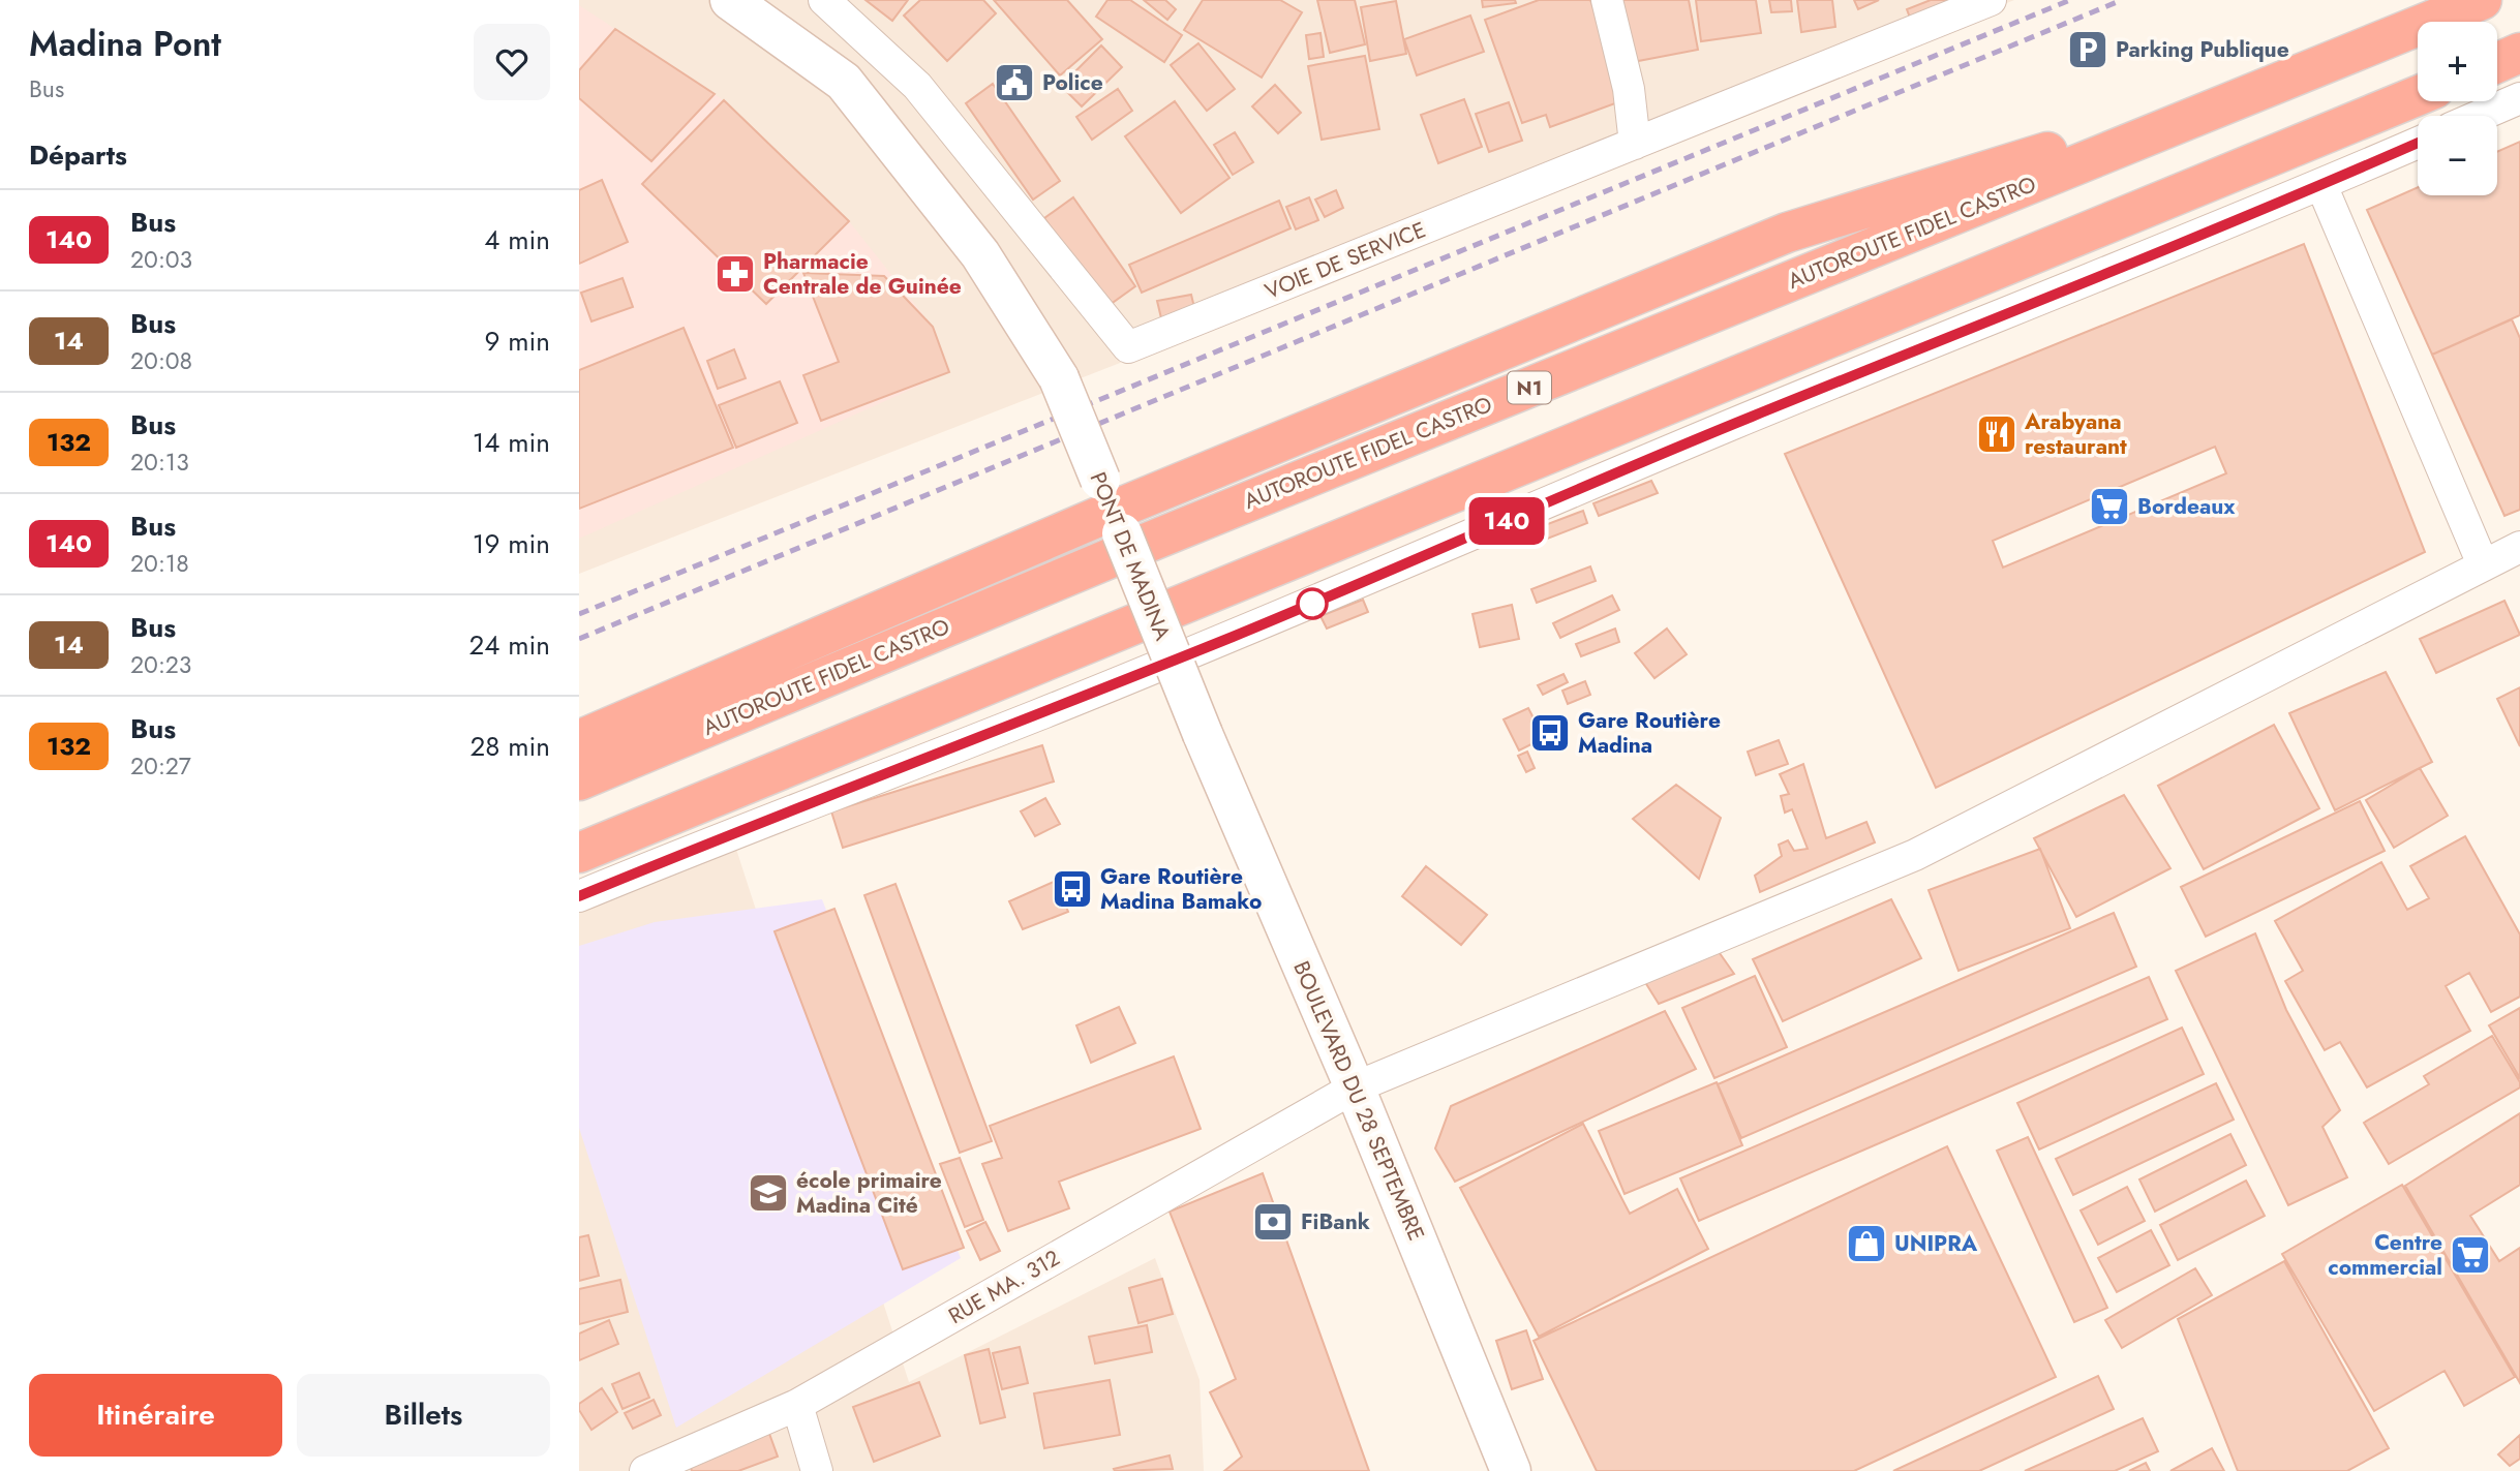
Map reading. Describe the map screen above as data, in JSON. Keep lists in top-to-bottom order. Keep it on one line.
{"streets":{"highway":["AUTOROUTE FIDEL CASTRO","N1"],"main road":["PONT DE MADINA","BOULEVARD DU 28 SEPTEMBRE"],"street":["VOIE DE SERVICE","RUE MA. 312"]},"crossings":[["PONT DE MADINA","BOULEVARD DU 28 SEPTEMBRE"],["BOULEVARD DU 28 SEPTEMBRE","RUE MA. 312"]],"places":{"parking":["Parking Publique"],"public building":["Police"],"pharmacy":["Pharmacie Centrale de Guinée"],"restaurant":["Arabyana restaurant"],"supermarket":["Bordeaux","Centre commercial"],"bus stop":["Gare Routière Madina","Gare Routière Madina Bamako"],"school or university":["école primaire Madina Cité"],"bank":["FiBank"],"shop":["UNIPRA"]},"lines":["bus line 140"],"page":{"heading":[["Madina Pont","Bus"],"Départs"],"on_map":"140","map_buttons":["+","−"],"list":[{"mark":"140","name":"Bus","note":"20:03","value":"4 min"},{"mark":"14","name":"Bus","note":"20:08","value":"9 min"},{"mark":"132","name":"Bus","note":"20:13","value":"14 min"},{"mark":"140","name":"Bus","note":"20:18","value":"19 min"},{"mark":"14","name":"Bus","note":"20:23","value":"24 min"},{"mark":"132","name":"Bus","note":"20:27","value":"28 min"}],"buttons":["Itinéraire","Billets"]}}
